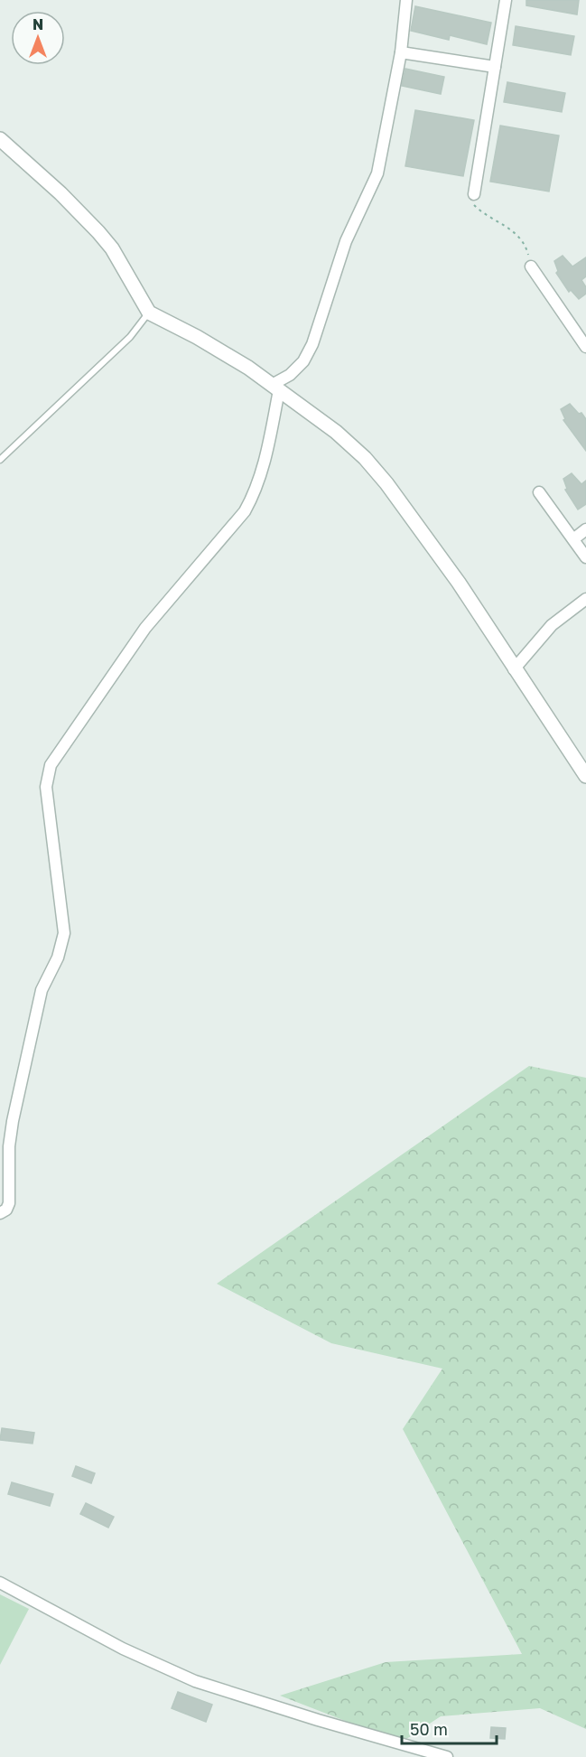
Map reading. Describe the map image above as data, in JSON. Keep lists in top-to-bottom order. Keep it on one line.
{"scale_bar":"50 m","north":"top"}
